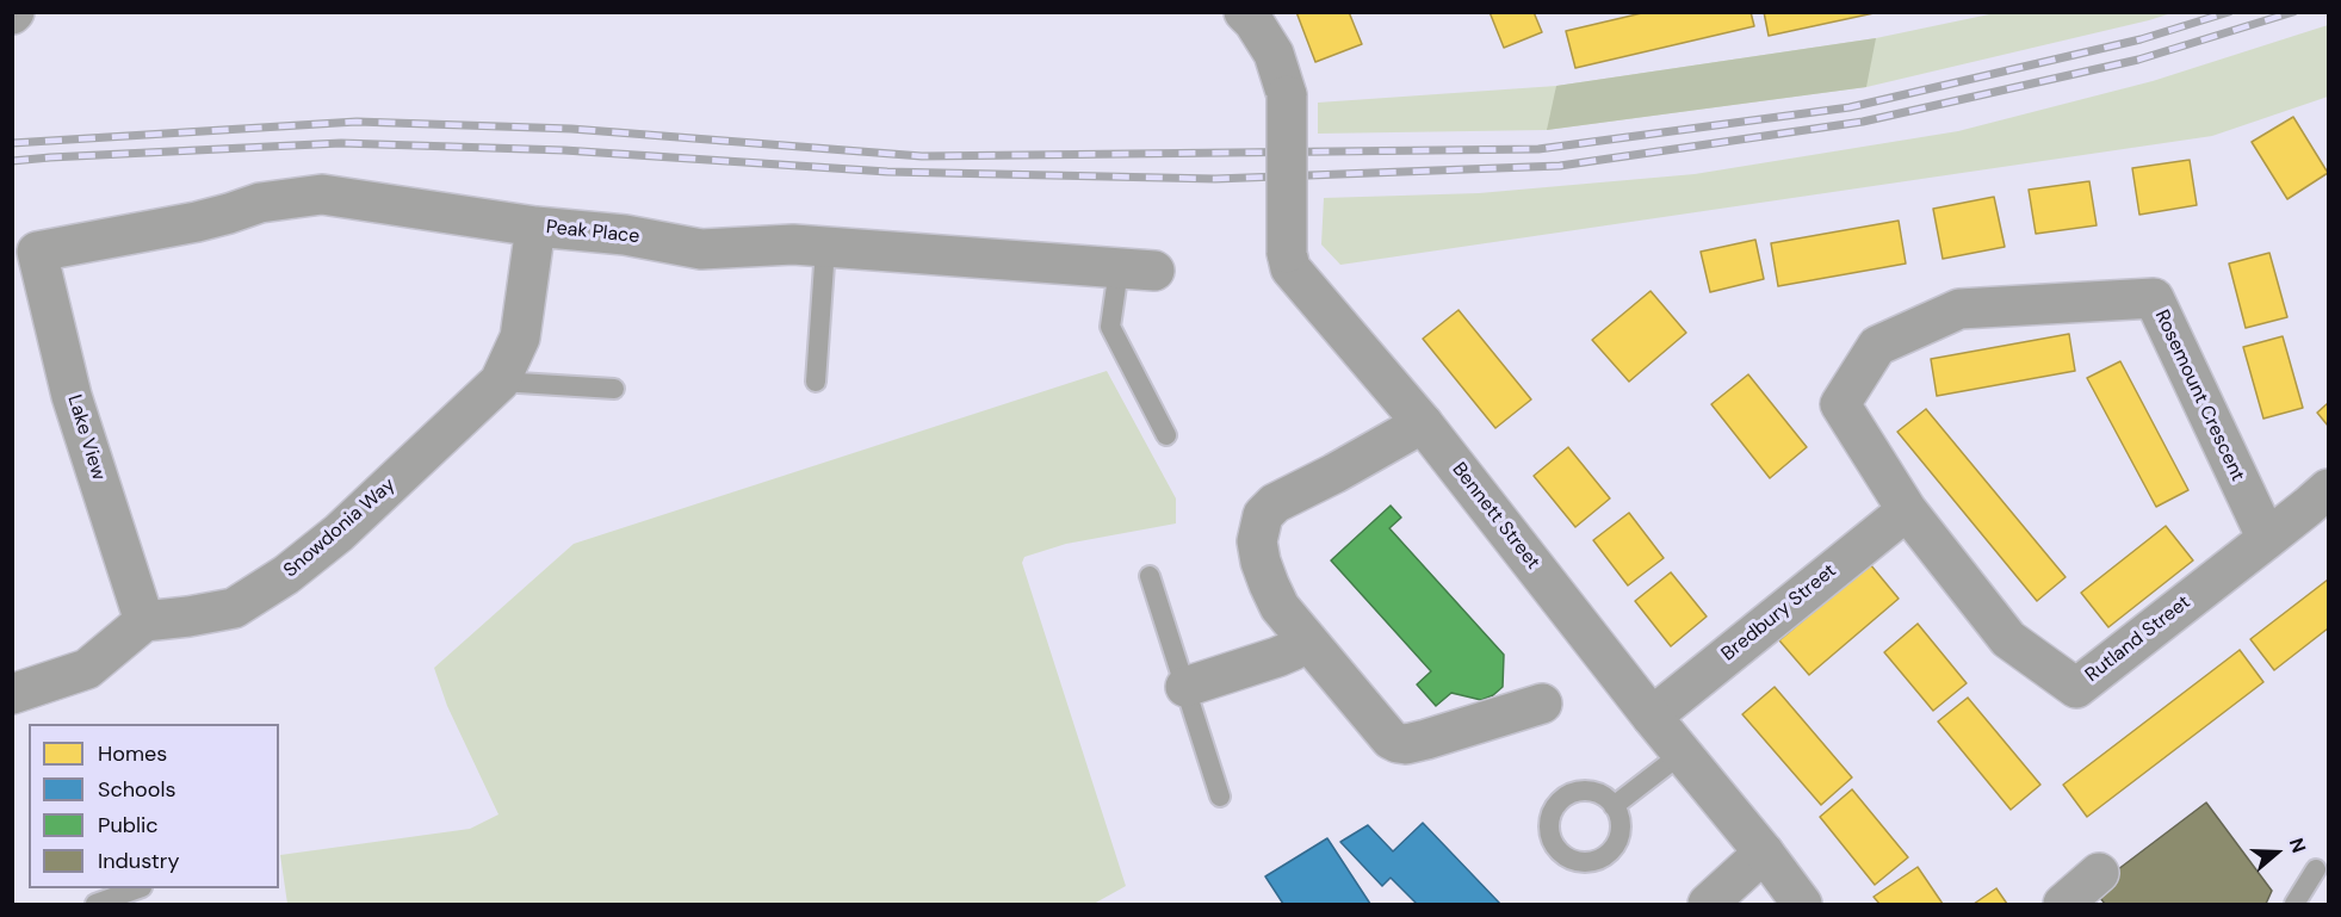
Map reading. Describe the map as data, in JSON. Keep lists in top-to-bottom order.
{
  "streets": {
    "street": [
      "Peak Place",
      "Rosemount Crescent",
      "Lake View",
      "Bennett Street",
      "Snowdonia Way",
      "Bredbury Street",
      "Rutland Street"
    ]
  },
  "crossings": [
    ["Peak Place", "Lake View"],
    ["Peak Place", "Snowdonia Way"],
    ["Rosemount Crescent", "Bredbury Street"],
    ["Rosemount Crescent", "Rutland Street"],
    ["Lake View", "Snowdonia Way"],
    ["Bennett Street", "Bredbury Street"],
    ["Bredbury Street", "Rutland Street"]
  ],
  "legend": [
    "Homes",
    "Schools",
    "Public",
    "Industry"
  ],
  "north": "right"
}
